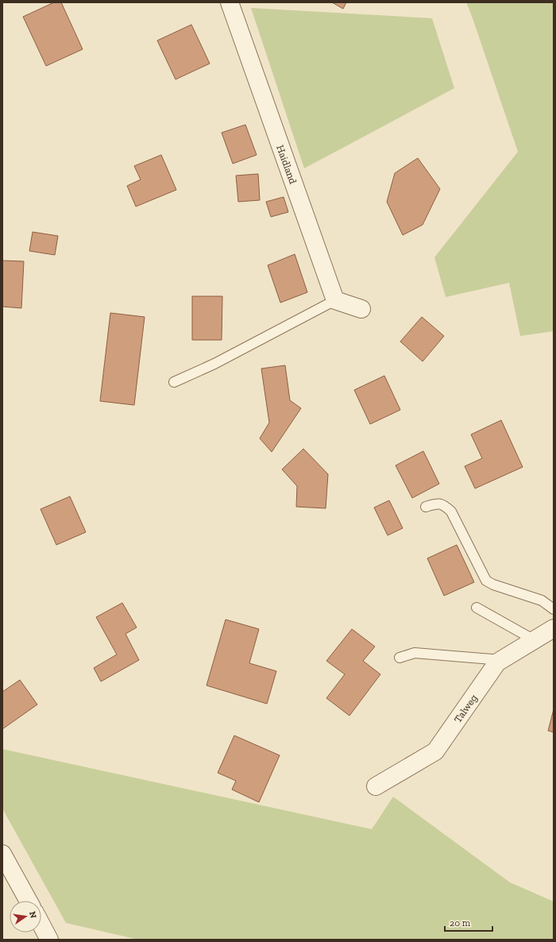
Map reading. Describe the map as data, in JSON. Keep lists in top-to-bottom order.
{
  "streets": {
    "street": ["Haidland", "Talweg"]
  },
  "scale_bar": "20 m",
  "north": "right"
}
